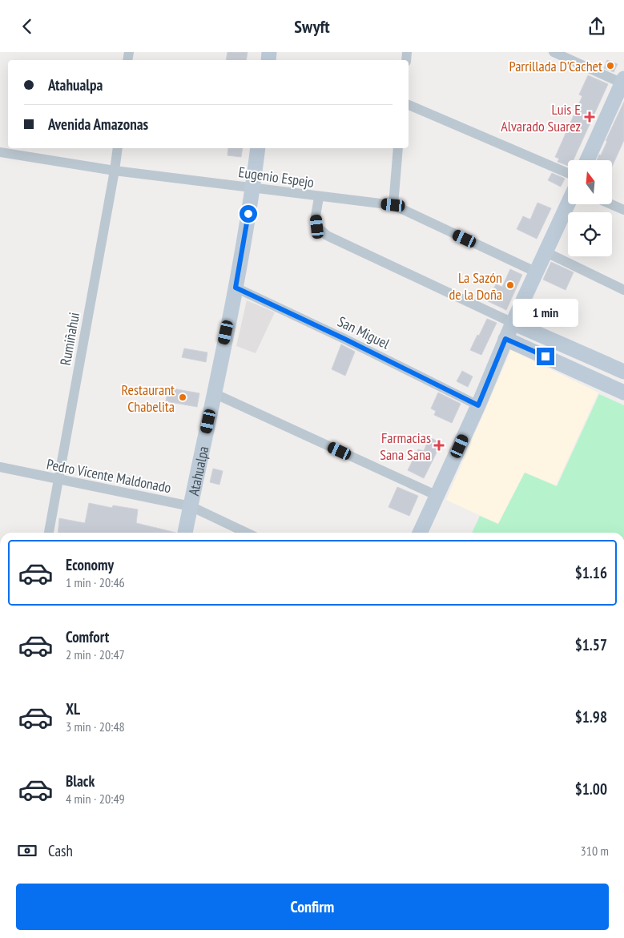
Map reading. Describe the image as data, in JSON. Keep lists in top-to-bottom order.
{
  "streets": {
    "street": [
      "Eugenio Espejo",
      "San Miguel",
      "Rumiñahui",
      "Atahualpa",
      "Pedro Vicente Maldonado"
    ]
  },
  "crossings": [
    ["Eugenio Espejo", "Rumiñahui"],
    ["Eugenio Espejo", "Atahualpa"],
    ["San Miguel", "Atahualpa"],
    ["Rumiñahui", "Pedro Vicente Maldonado"],
    ["Atahualpa", "Pedro Vicente Maldonado"]
  ],
  "places": {
    "other": ["Parrillada D'Cachet", "La Sazón de la Doña", "Restaurant Chabelita"],
    "health": ["Luis E Alvarado Suarez", "Farmacias Sana Sana"]
  },
  "north": "top",
  "page": {
    "header": "Swyft",
    "banner": ["Atahualpa", "Avenida Amazonas"],
    "bubble": "1 min",
    "list": [
      {
        "name": "Economy",
        "note": "1 min · 20:46",
        "value": "$1.16"
      },
      {
        "name": "Comfort",
        "note": "2 min · 20:47",
        "value": "$1.57"
      },
      {
        "name": "XL",
        "note": "3 min · 20:48",
        "value": "$1.98"
      },
      {
        "name": "Black",
        "note": "4 min · 20:49",
        "value": "$1.00"
      }
    ],
    "pay": ["Cash", "310 m"],
    "buttons": "Confirm"
  }
}
